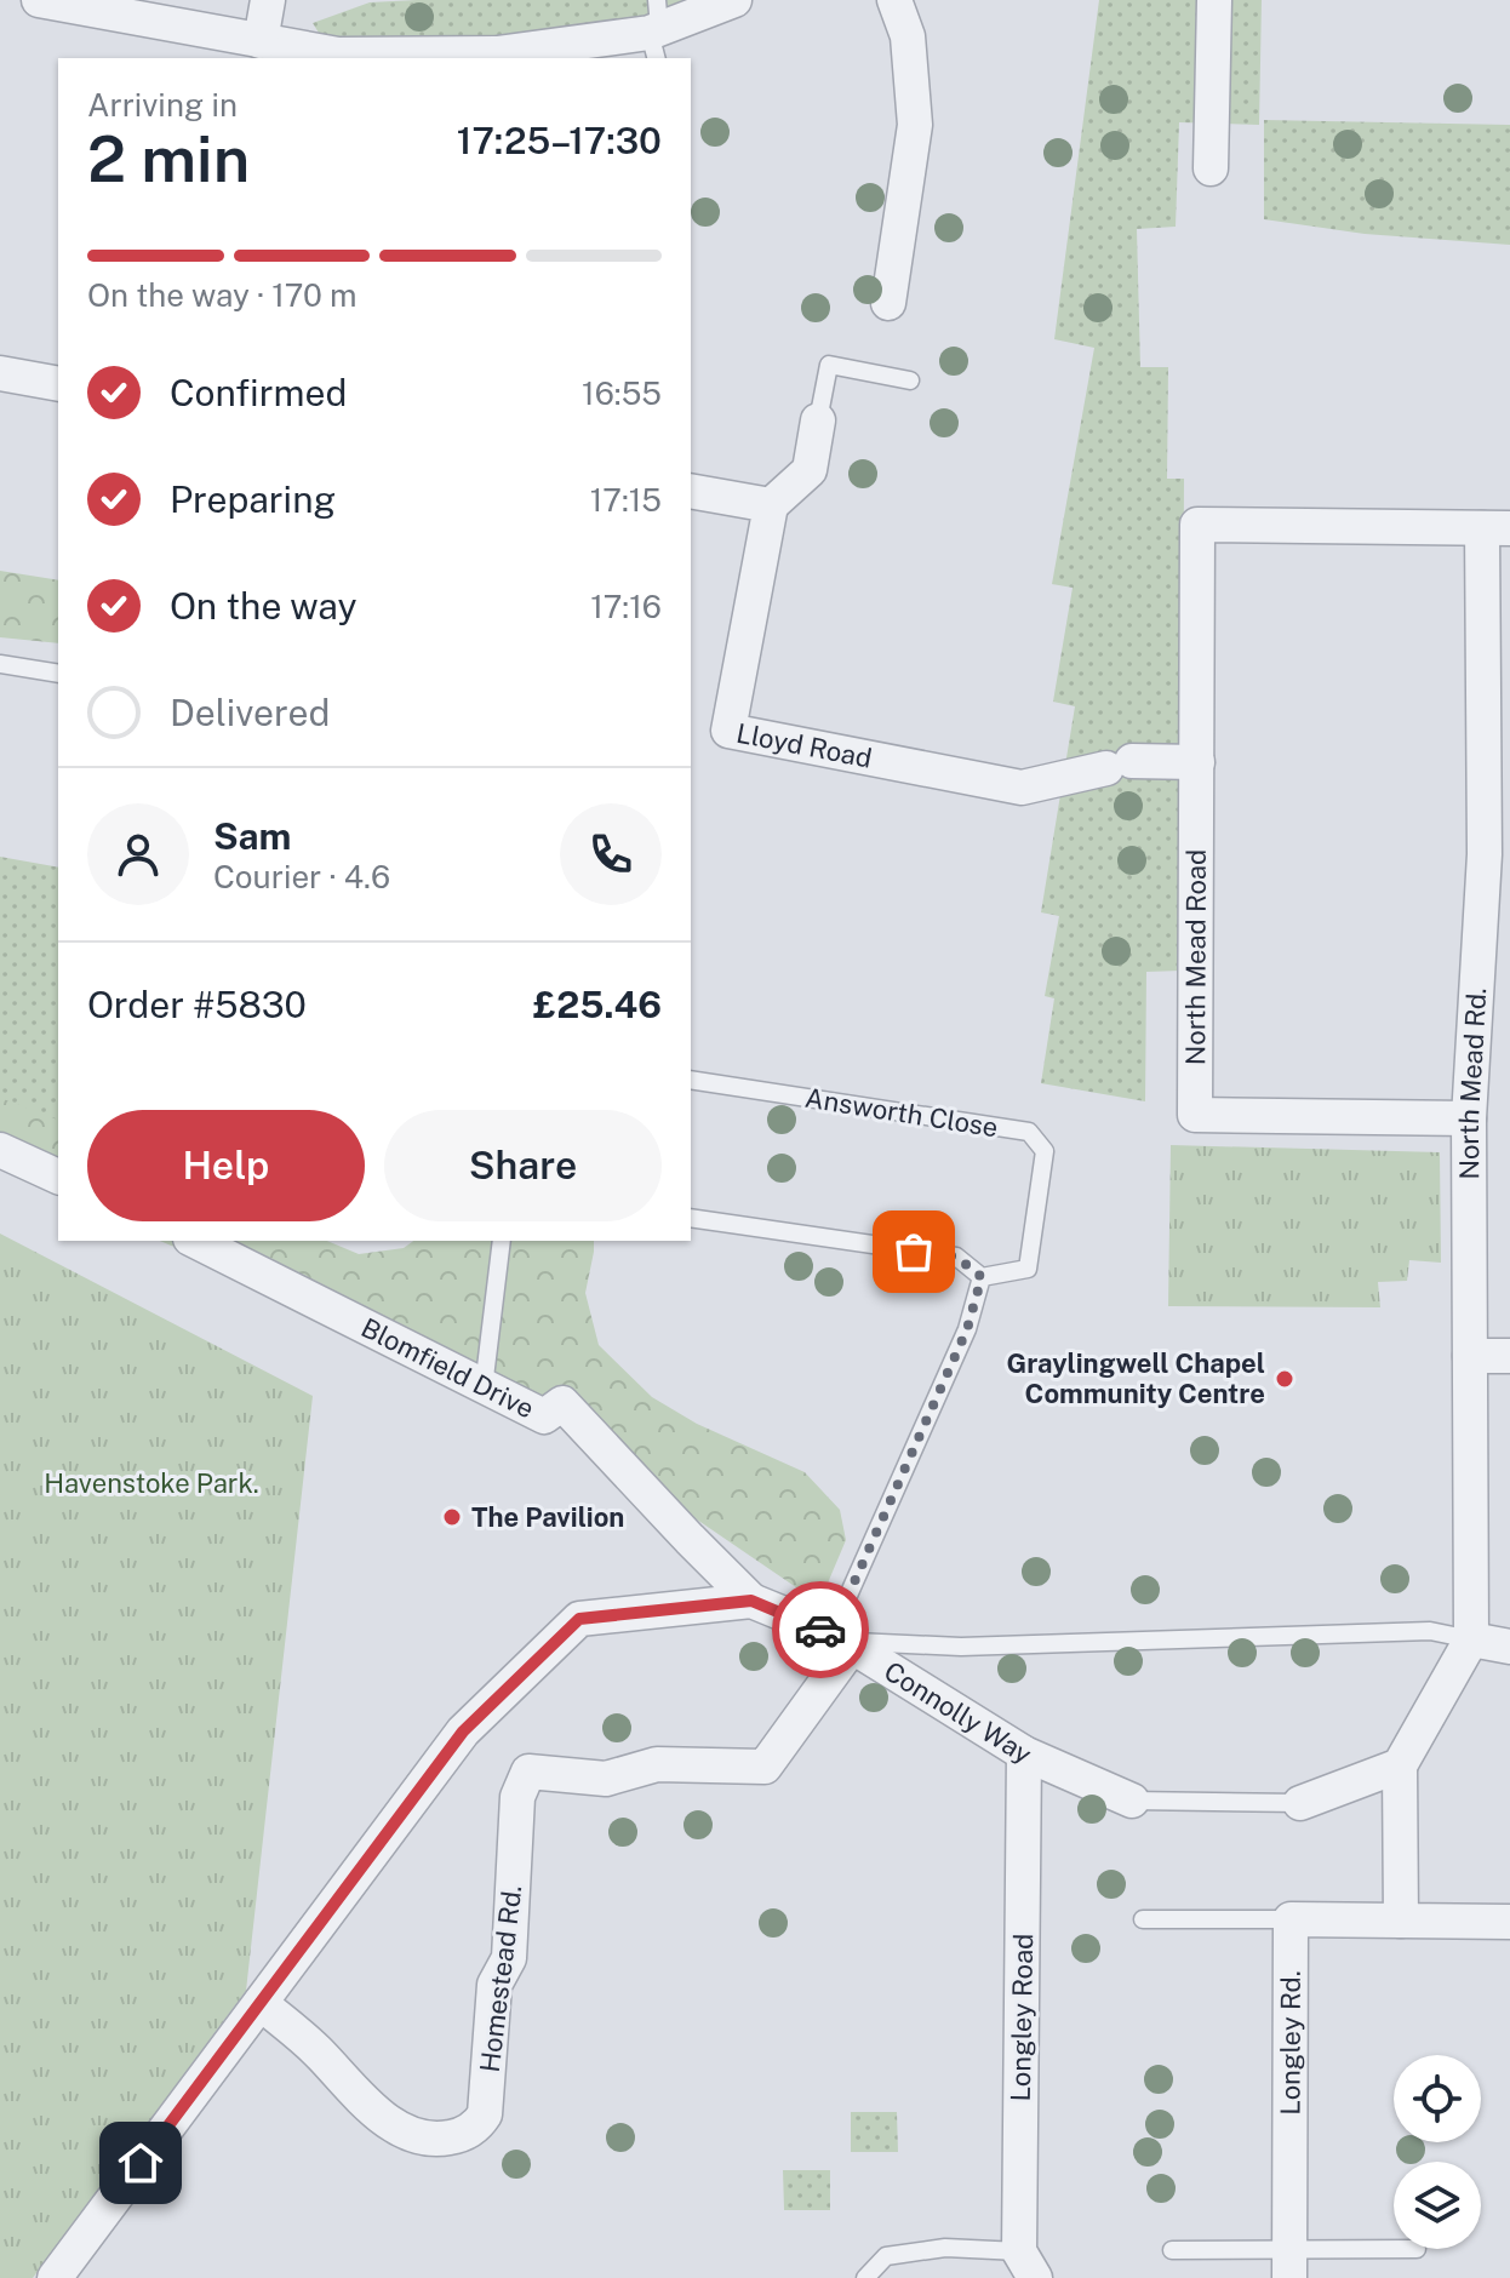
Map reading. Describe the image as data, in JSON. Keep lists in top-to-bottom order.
{
  "streets": {
    "street": [
      "Lloyd Road",
      "North Mead Road",
      "North Mead Rd.",
      "Blomfield Drive",
      "Connolly Way",
      "Homestead Rd.",
      "Longley Road",
      "Longley Rd."
    ],
    "lane": ["Answorth Close"]
  },
  "crossings": [
    ["Lloyd Road", "North Mead Road"],
    ["North Mead Road", "North Mead Rd."],
    ["Blomfield Drive", "Connolly Way"],
    ["Connolly Way", "Homestead Rd."],
    ["Connolly Way", "Longley Road"]
  ],
  "parks": ["Havenstoke Park."],
  "places": ["Graylingwell Chapel Community Centre", "The Pavilion"],
  "page": {
    "heading": ["2 min", "Arriving in", "17:25–17:30"],
    "panel": [
      "Sam",
      "Courier · 4.6",
      "Order #5830",
      "£25.46"
    ],
    "bar": "On the way · 170 m",
    "list": [
      ["Confirmed", "16:55"],
      ["Preparing", "17:15"],
      ["On the way", "17:16"],
      "Delivered"
    ],
    "buttons": ["Help", "Share"]
  }
}
